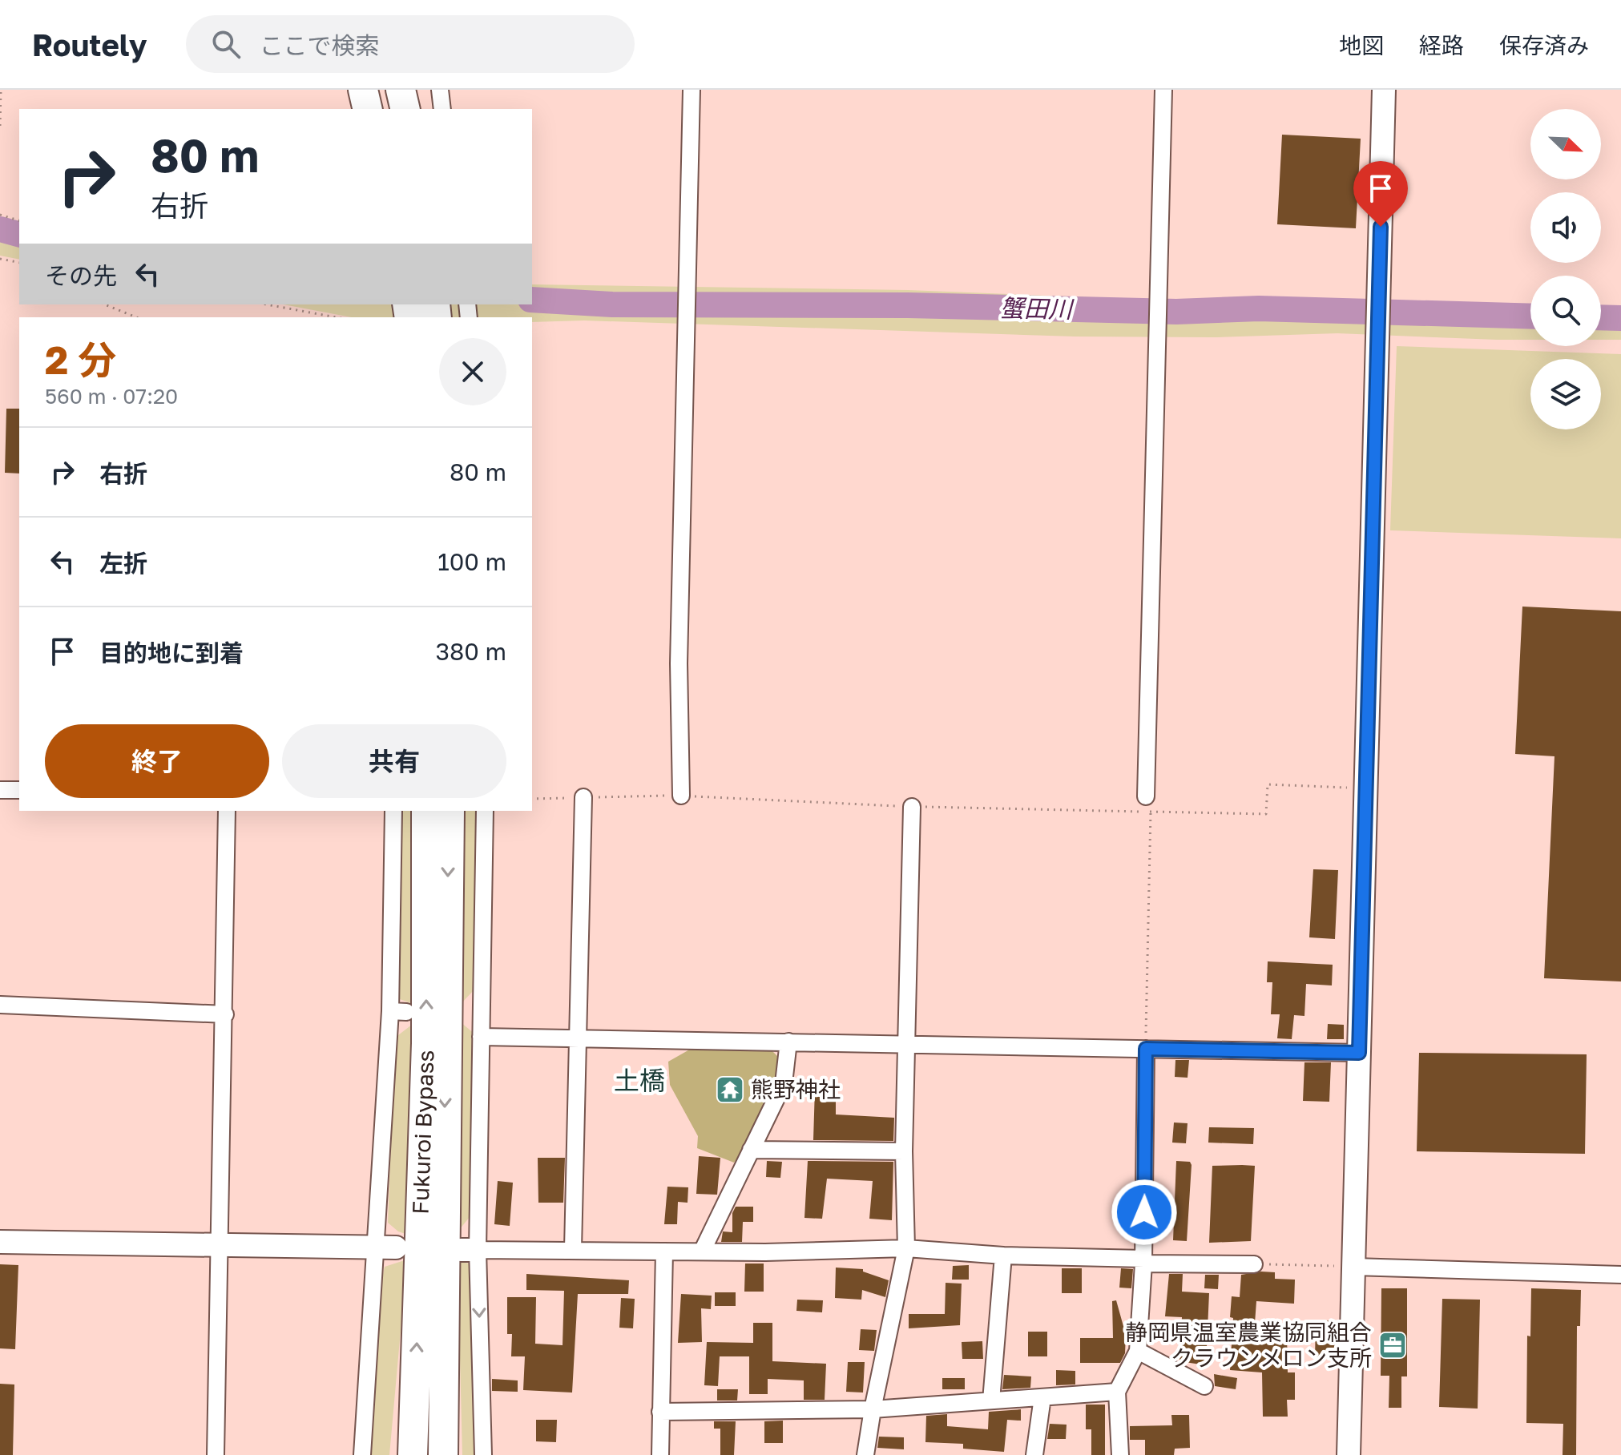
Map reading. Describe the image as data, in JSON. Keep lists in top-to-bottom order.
{
  "streets": {
    "highway": ["Fukuroi Bypass"]
  },
  "districts": ["土橋"],
  "water": ["蟹田川"],
  "places": {
    "temple": ["熊野神社"],
    "office": ["静岡県温室農業協同組合 クラウンメロン支所"]
  },
  "north": "bottom right",
  "page": {
    "header": "Routely",
    "search": "ここで検索",
    "nav": ["地図", "経路", "保存済み"],
    "turn": ["80 m", "右折"],
    "then": "その先",
    "heading": ["2 分", "560 m · 07:20"],
    "list": [
      {
        "name": "右折",
        "value": "80 m"
      },
      {
        "name": "左折",
        "value": "100 m"
      },
      {
        "name": "目的地に到着",
        "value": "380 m"
      }
    ],
    "buttons": ["終了", "共有"]
  }
}
